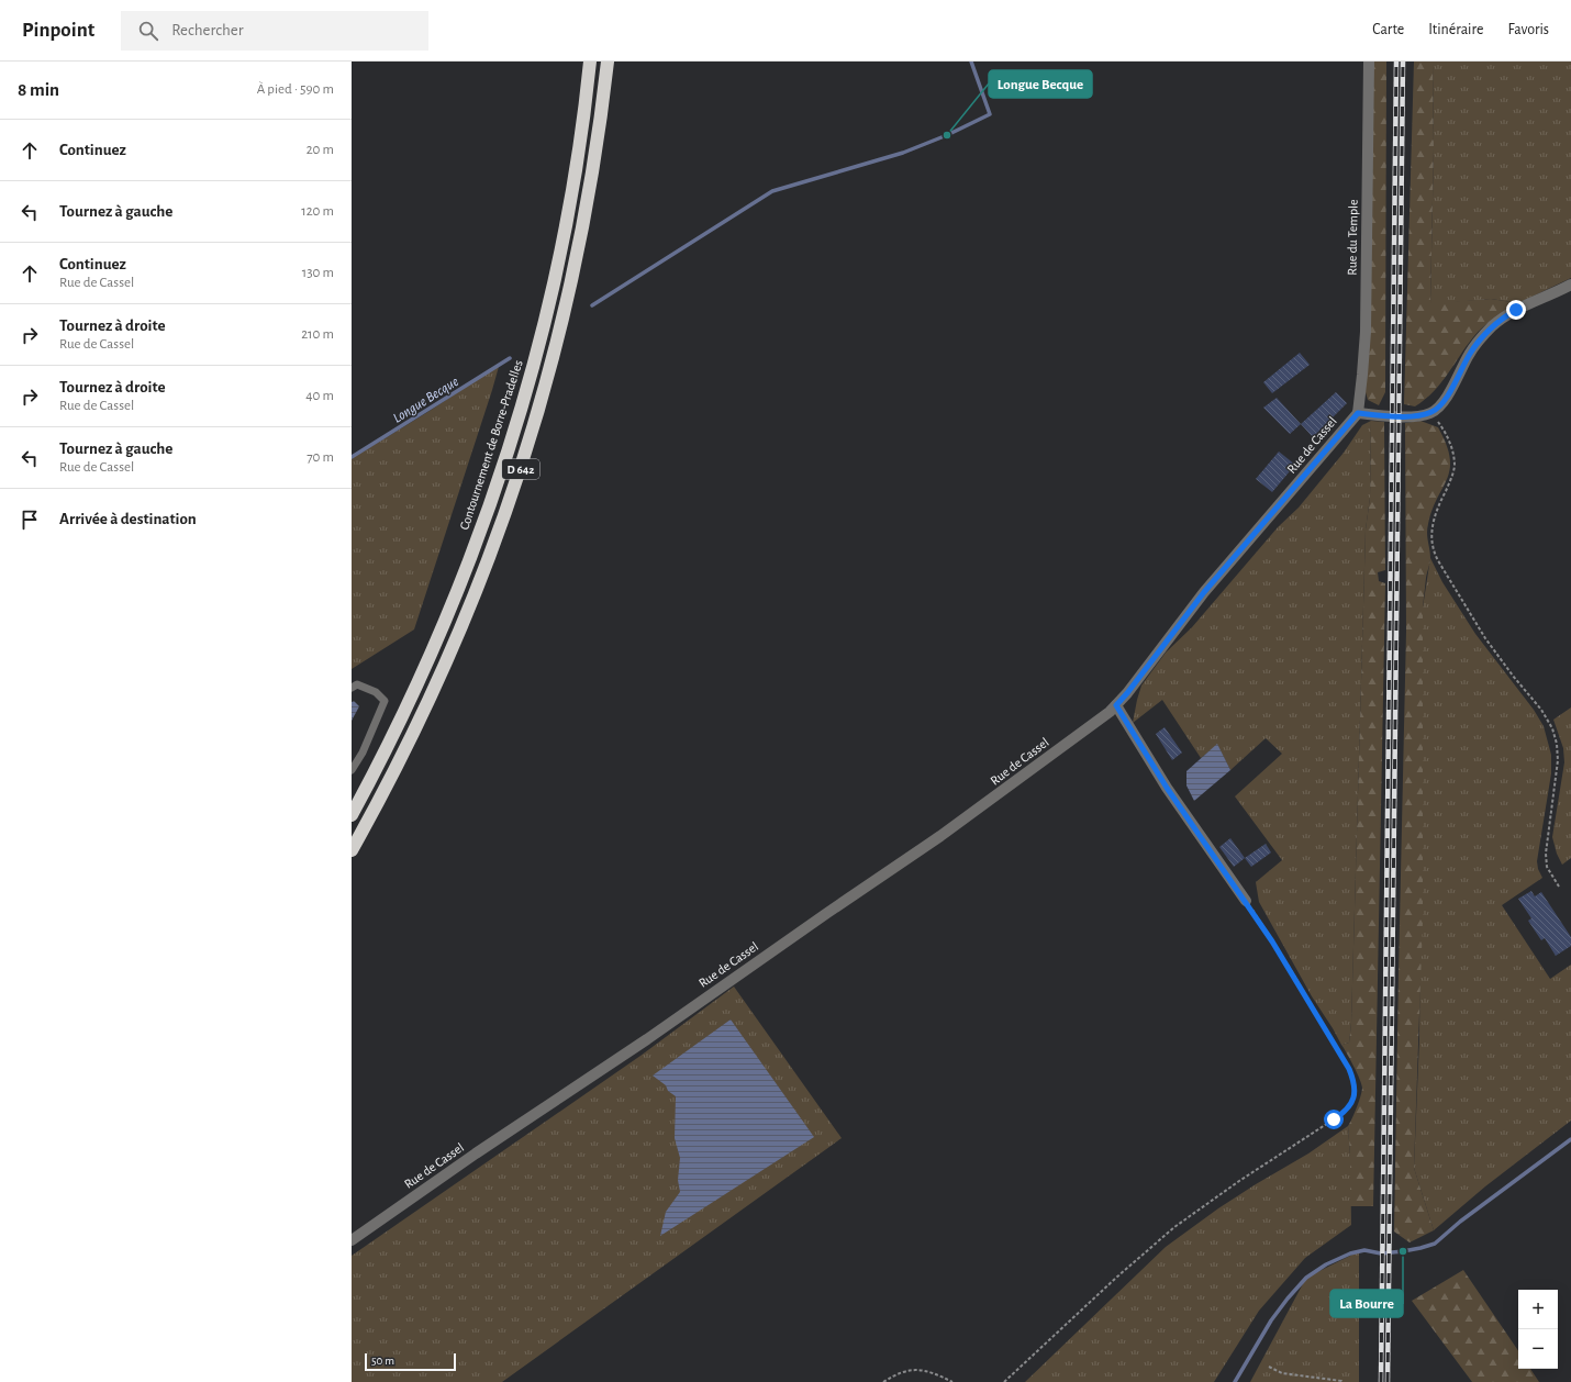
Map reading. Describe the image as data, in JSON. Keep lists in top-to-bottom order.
{
  "streets": {
    "highway": ["Contournement de Borre-Pradelles", "D 642"],
    "street": ["Rue du Temple", "Rue de Cassel"]
  },
  "crossings": [
    ["Rue du Temple", "Rue de Cassel"]
  ],
  "water": ["Longue Becque"],
  "places": ["Longue Becque", "La Bourre"],
  "scale_bar": "50 m",
  "page": {
    "header": "Pinpoint",
    "search": "Rechercher",
    "nav": ["Carte", "Itinéraire", "Favoris"],
    "heading": ["8 min", "À pied · 590 m"],
    "list": [
      ["Continuez", "20 m"],
      ["Tournez à gauche", "120 m"],
      ["Continuez", "Rue de Cassel", "130 m"],
      ["Tournez à droite", "Rue de Cassel", "210 m"],
      ["Tournez à droite", "Rue de Cassel", "40 m"],
      ["Tournez à gauche", "Rue de Cassel", "70 m"],
      "Arrivée à destination"
    ],
    "map_buttons": ["+", "−"],
    "scale": "50 m"
  }
}
